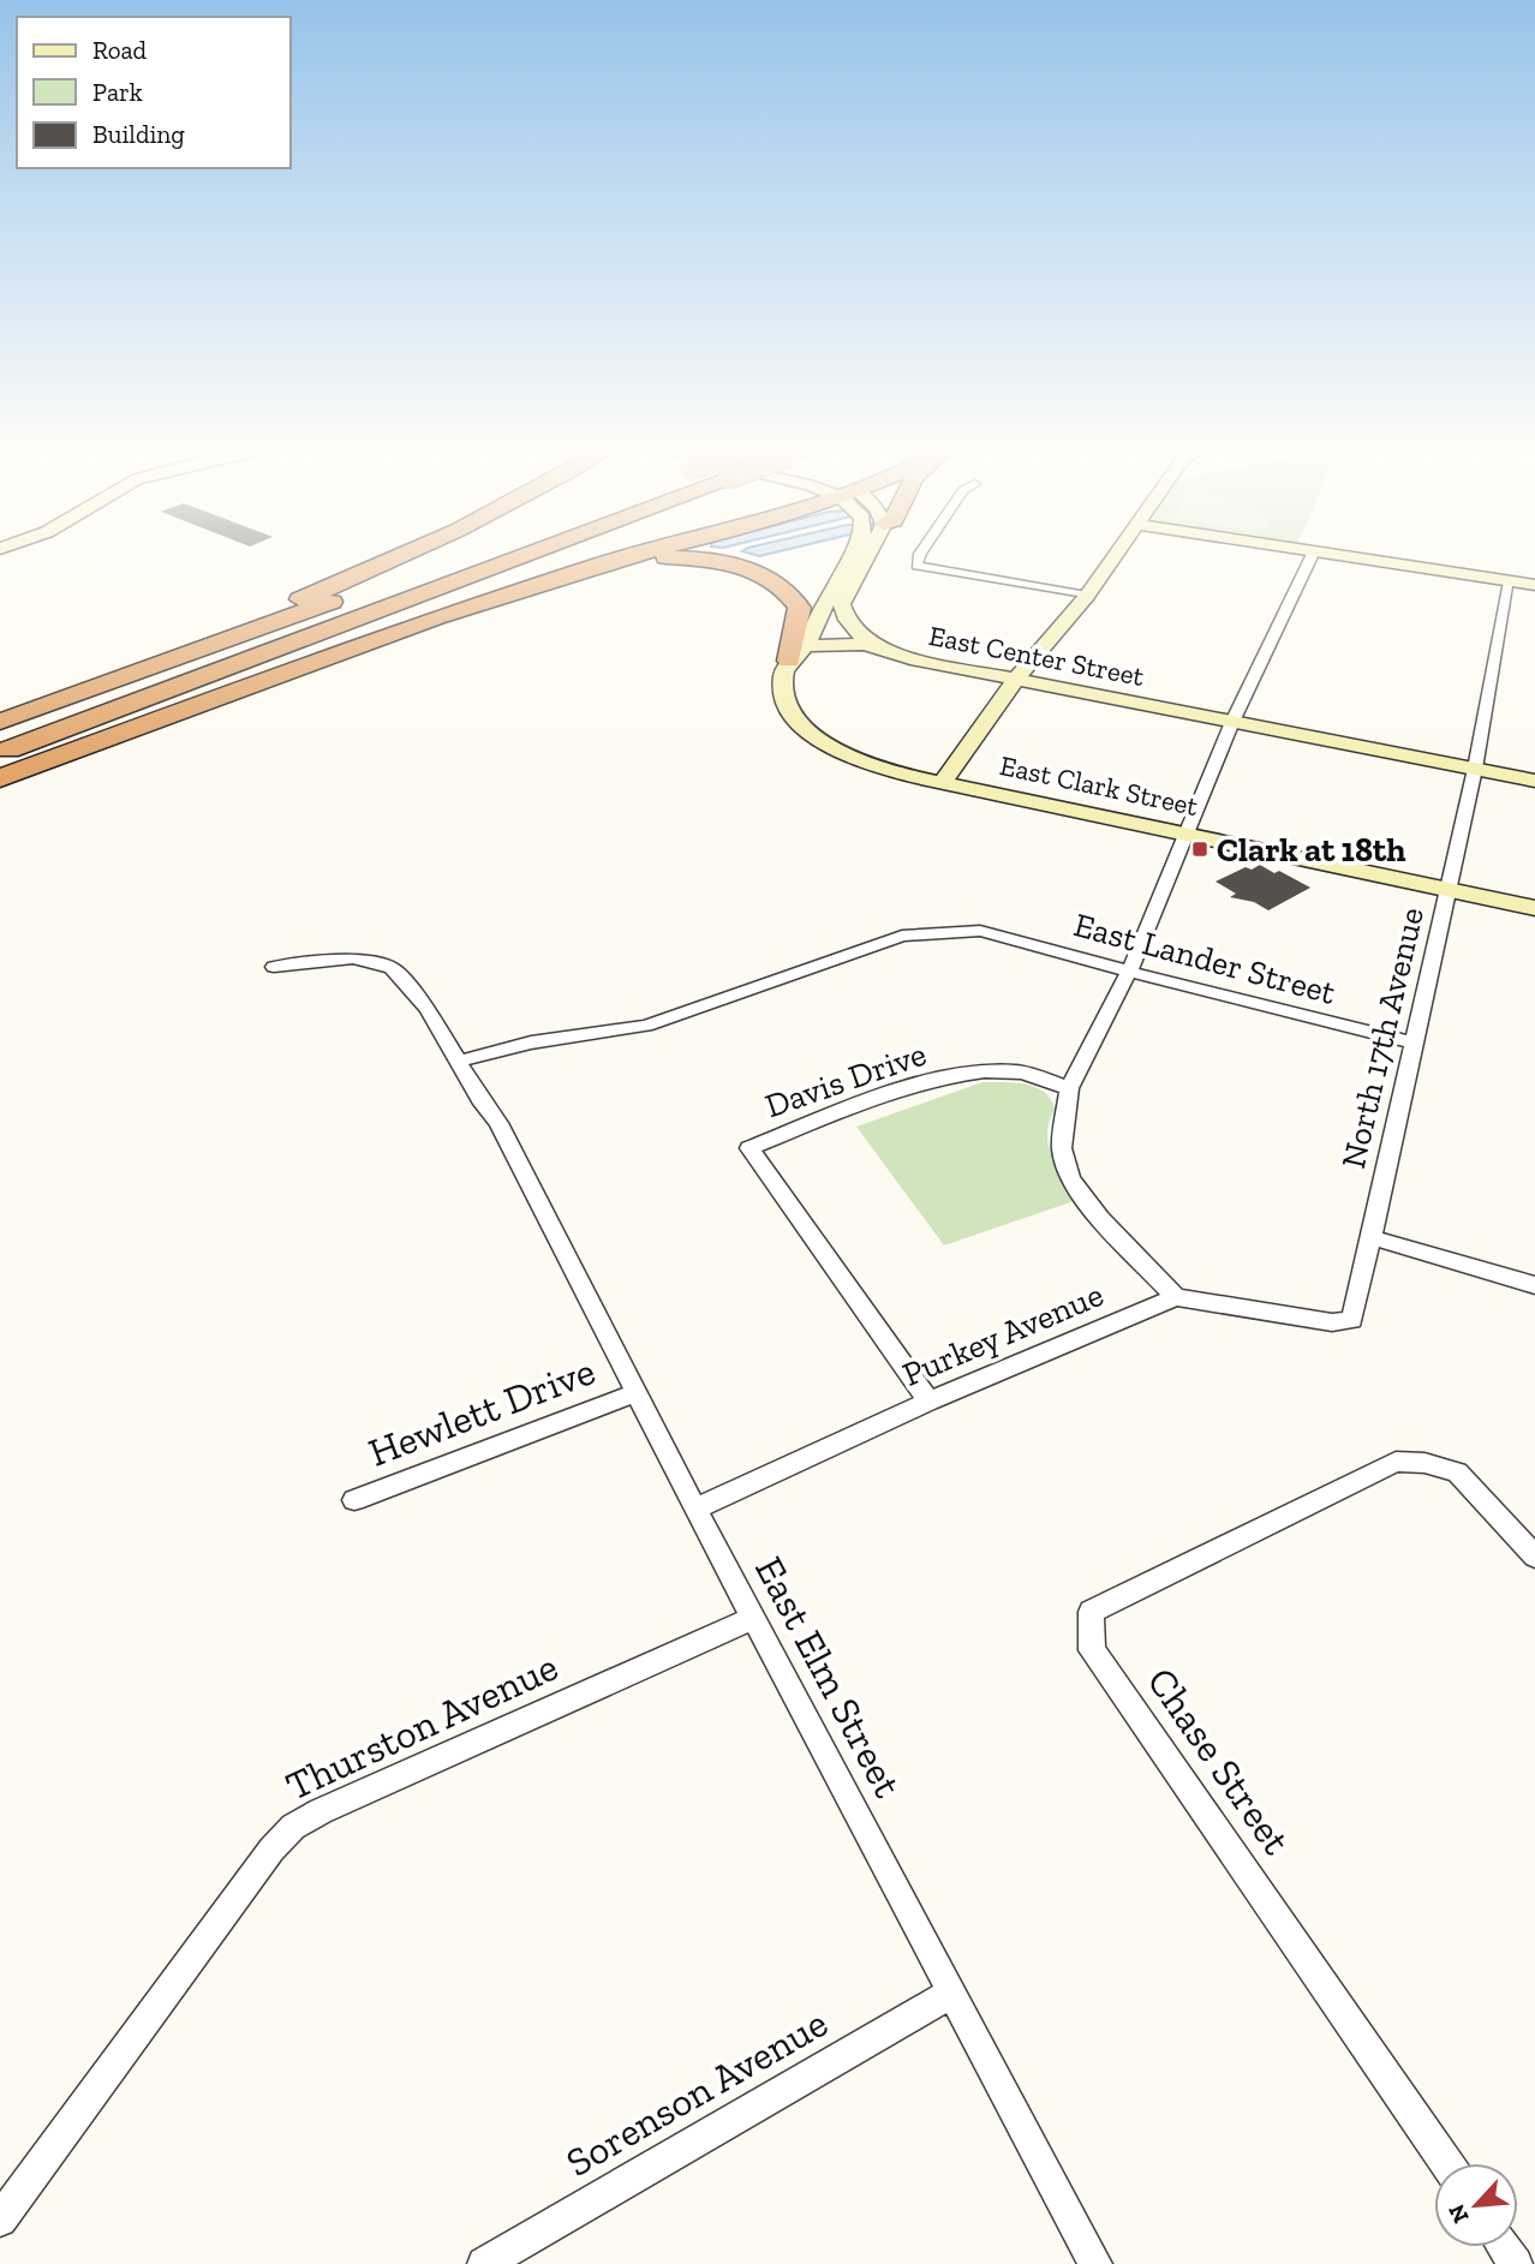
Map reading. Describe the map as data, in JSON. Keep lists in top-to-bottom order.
{
  "streets": {
    "main road": ["East Center Street", "East Clark Street"],
    "street": [
      "East Lander Street",
      "North 17th Avenue",
      "Davis Drive",
      "Purkey Avenue",
      "Hewlett Drive",
      "East Elm Street",
      "Thurston Avenue",
      "Chase Street",
      "Sorenson Avenue"
    ]
  },
  "crossings": [
    ["East Center Street", "North 17th Avenue"],
    ["East Clark Street", "North 17th Avenue"],
    ["East Lander Street", "North 17th Avenue"],
    ["East Lander Street", "East Elm Street"],
    ["North 17th Avenue", "Purkey Avenue"],
    ["Davis Drive", "Purkey Avenue"],
    ["Purkey Avenue", "East Elm Street"],
    ["Hewlett Drive", "East Elm Street"],
    ["East Elm Street", "Thurston Avenue"],
    ["East Elm Street", "Sorenson Avenue"]
  ],
  "places": {
    "transit": ["Clark at 18th"]
  },
  "legend": ["Road", "Park", "Building"],
  "north": "bottom left"
}
